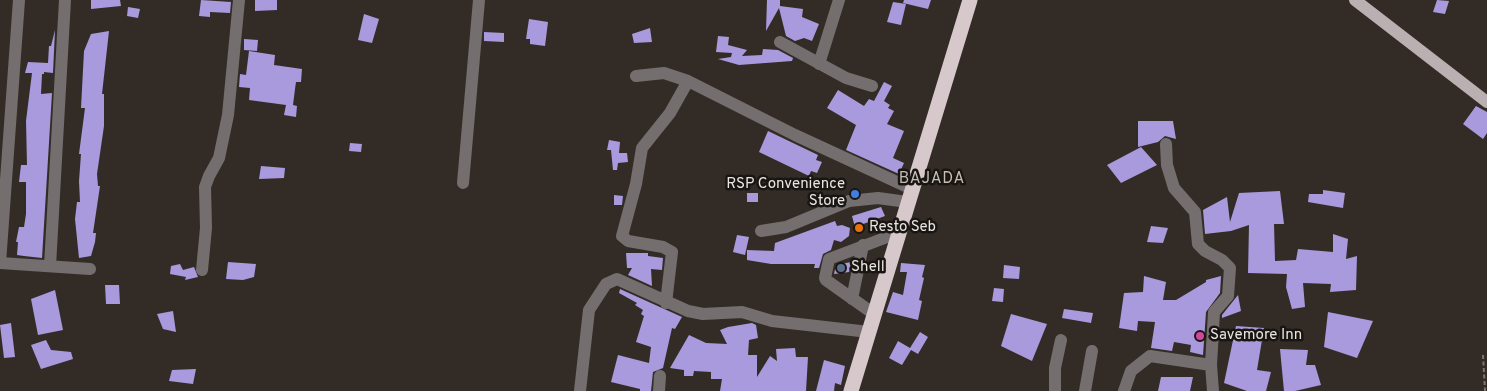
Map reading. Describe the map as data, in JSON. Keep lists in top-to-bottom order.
{
  "districts": ["BAJADA"],
  "places": [
    "RSP Convenience Store",
    "Resto Seb",
    "Shell",
    "Savemore Inn"
  ]
}
